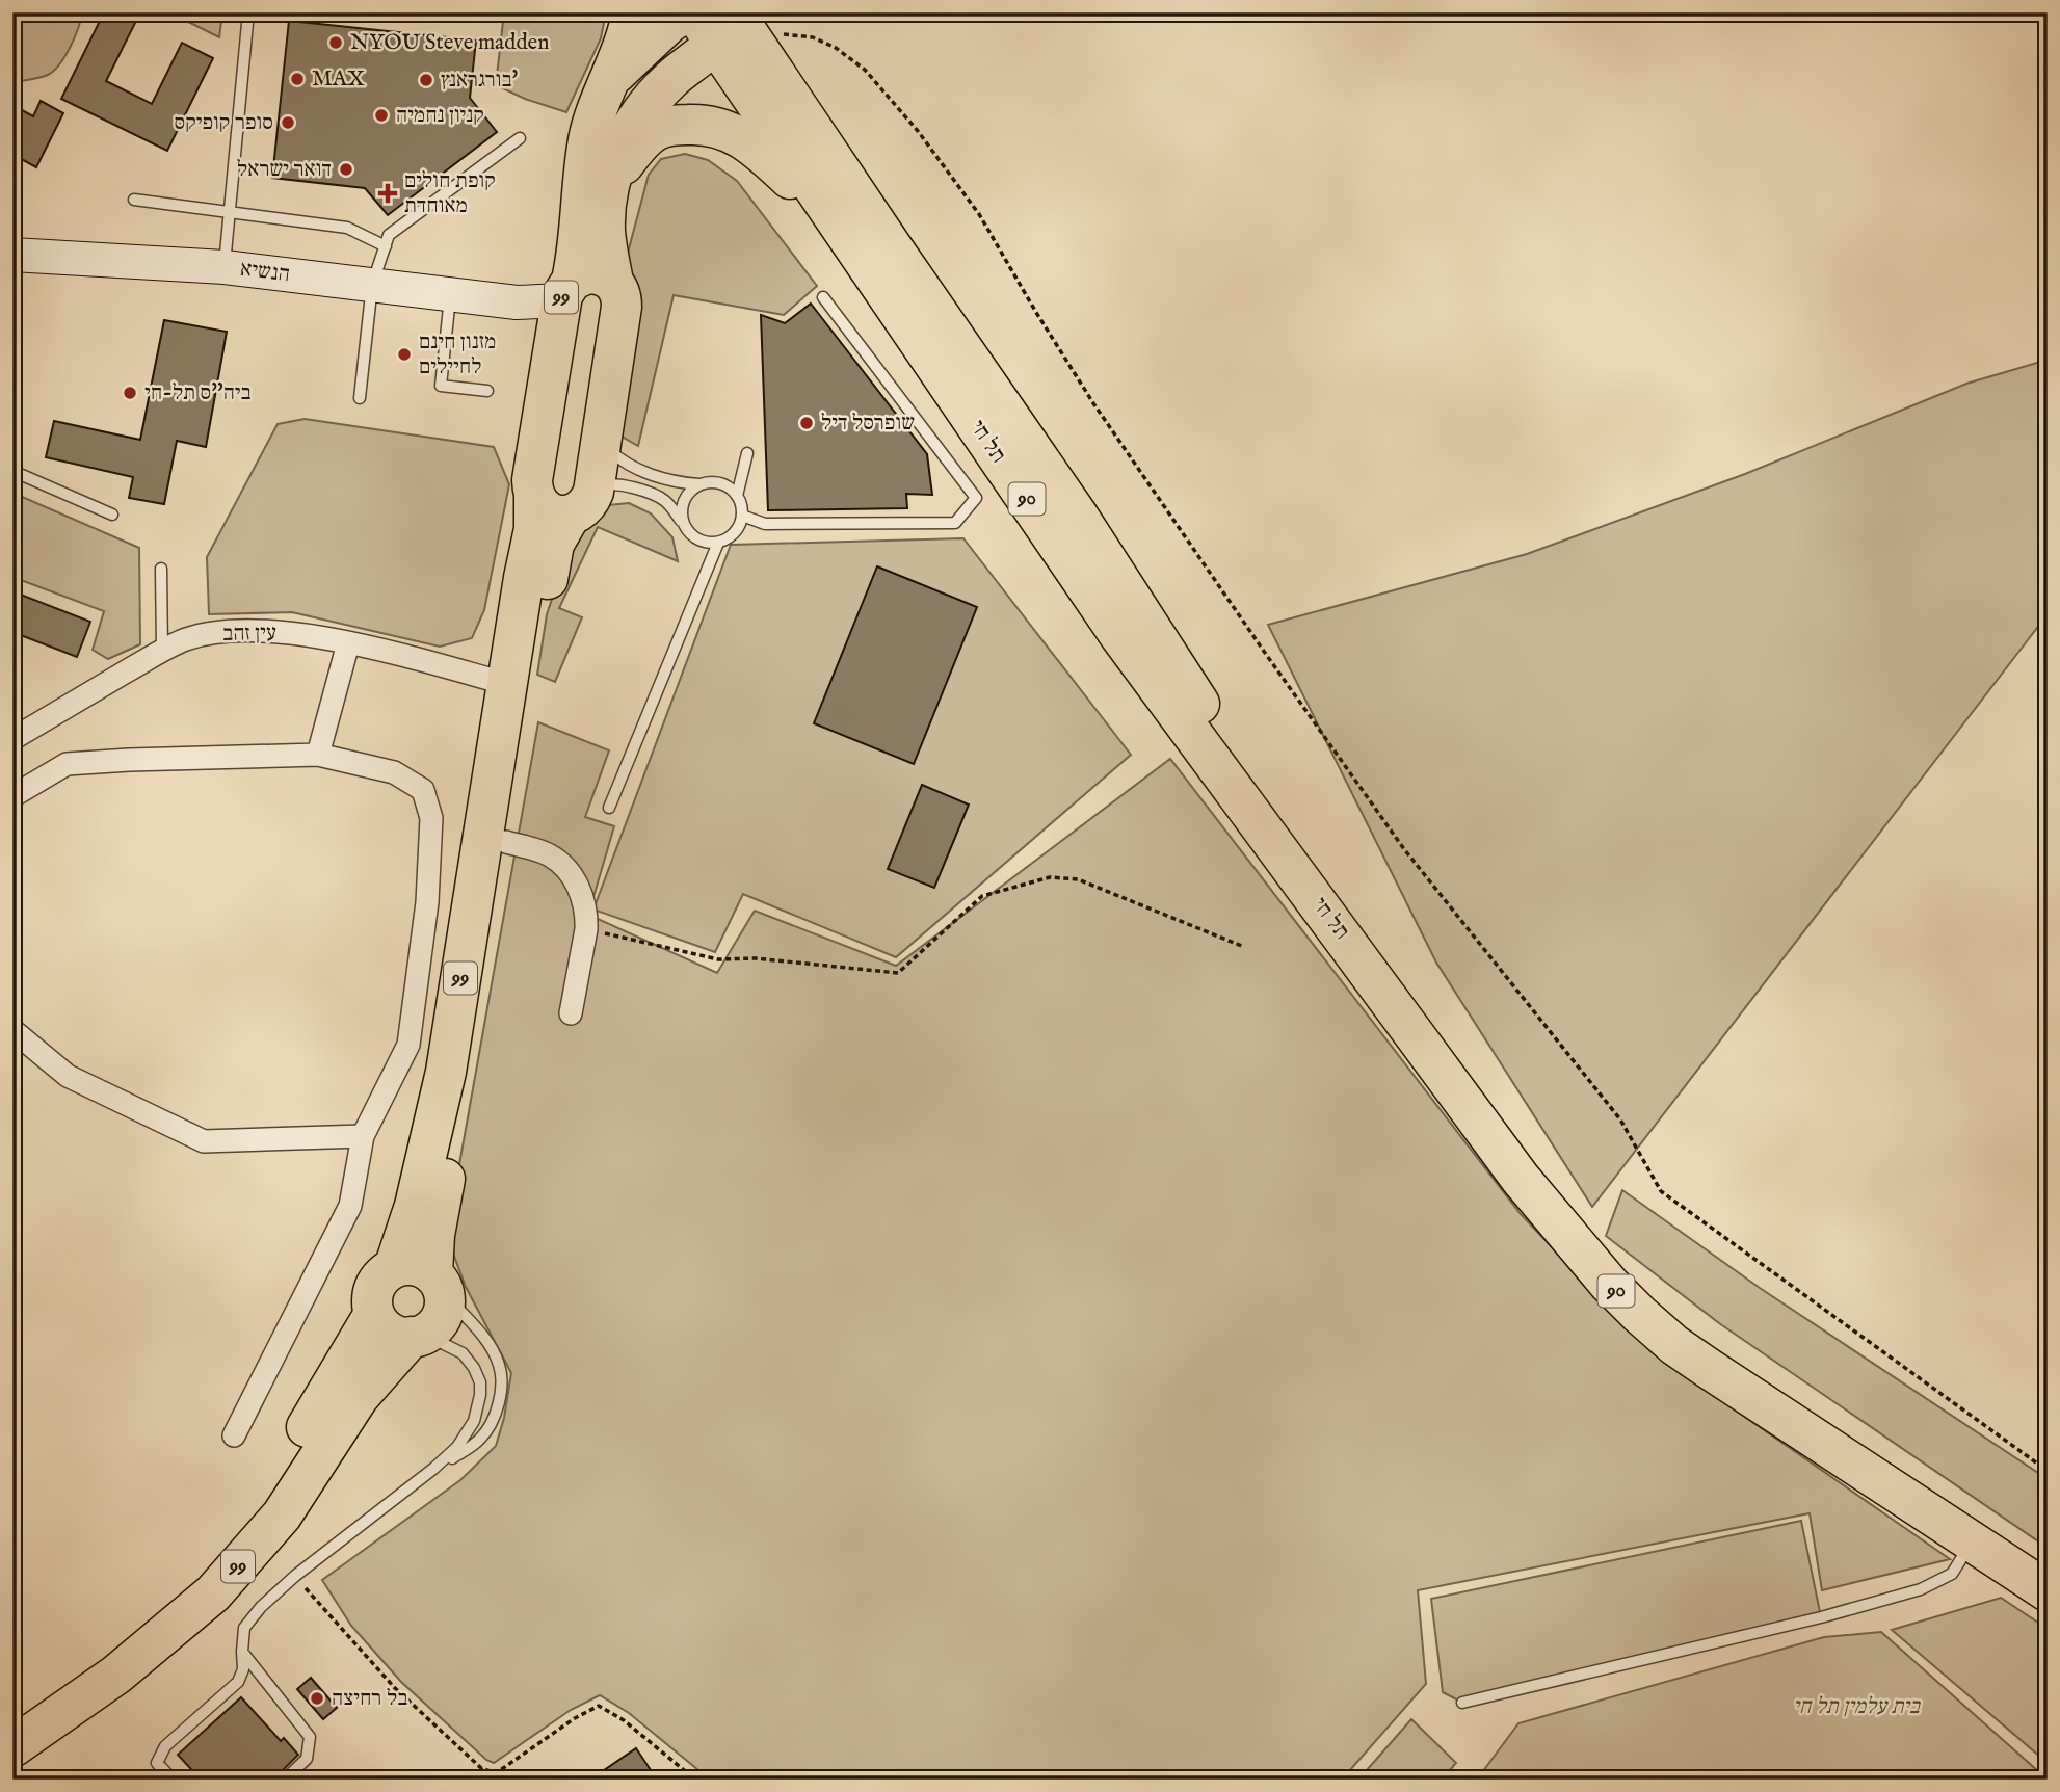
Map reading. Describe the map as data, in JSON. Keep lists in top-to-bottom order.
{
  "streets": {
    "highway": ["99", "תל חי", "90"],
    "street": ["הנשיא", "עין זהב"]
  },
  "crossings": [
    ["הנשיא", "99"],
    ["99", "תל חי"],
    ["99", "עין זהב"],
    ["תל חי", "90"]
  ],
  "parks": ["בית עלמין תל חי"],
  "places": {
    "other": [
      "NYOU Steve madden",
      "MAX",
      "בורגראנץ'",
      "קניון נחמיה",
      "סופר קופיקס",
      "דואר ישראל",
      "מזנון חינם לחיילים",
      "ביה''ס תל-חי",
      "שופרסל דיל",
      "בל רחיצה"
    ],
    "health": ["קופת חולים מאוחדת"]
  }
}
